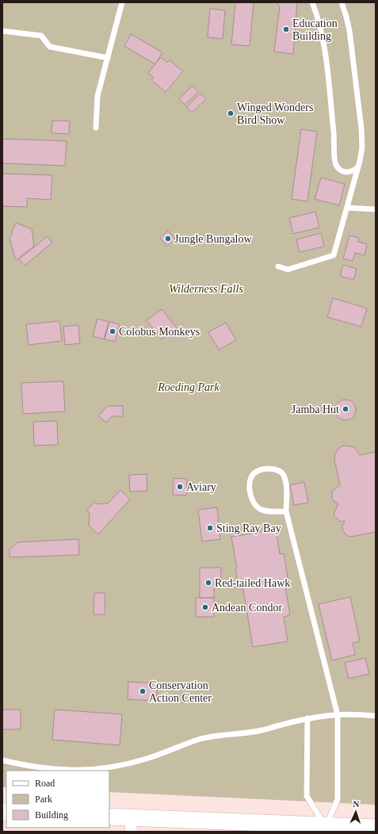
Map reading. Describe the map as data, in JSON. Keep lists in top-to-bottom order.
{
  "parks": ["Wilderness Falls", "Roeding Park"],
  "places": [
    "Education Building",
    "Winged Wonders Bird Show",
    "Jungle Bungalow",
    "Colobus Monkeys",
    "Jamba Hut",
    "Aviary",
    "Sting Ray Bay",
    "Red-tailed Hawk",
    "Andean Condor",
    "Conservation Action Center"
  ],
  "legend": ["Road", "Park", "Building"],
  "north": "top"
}
